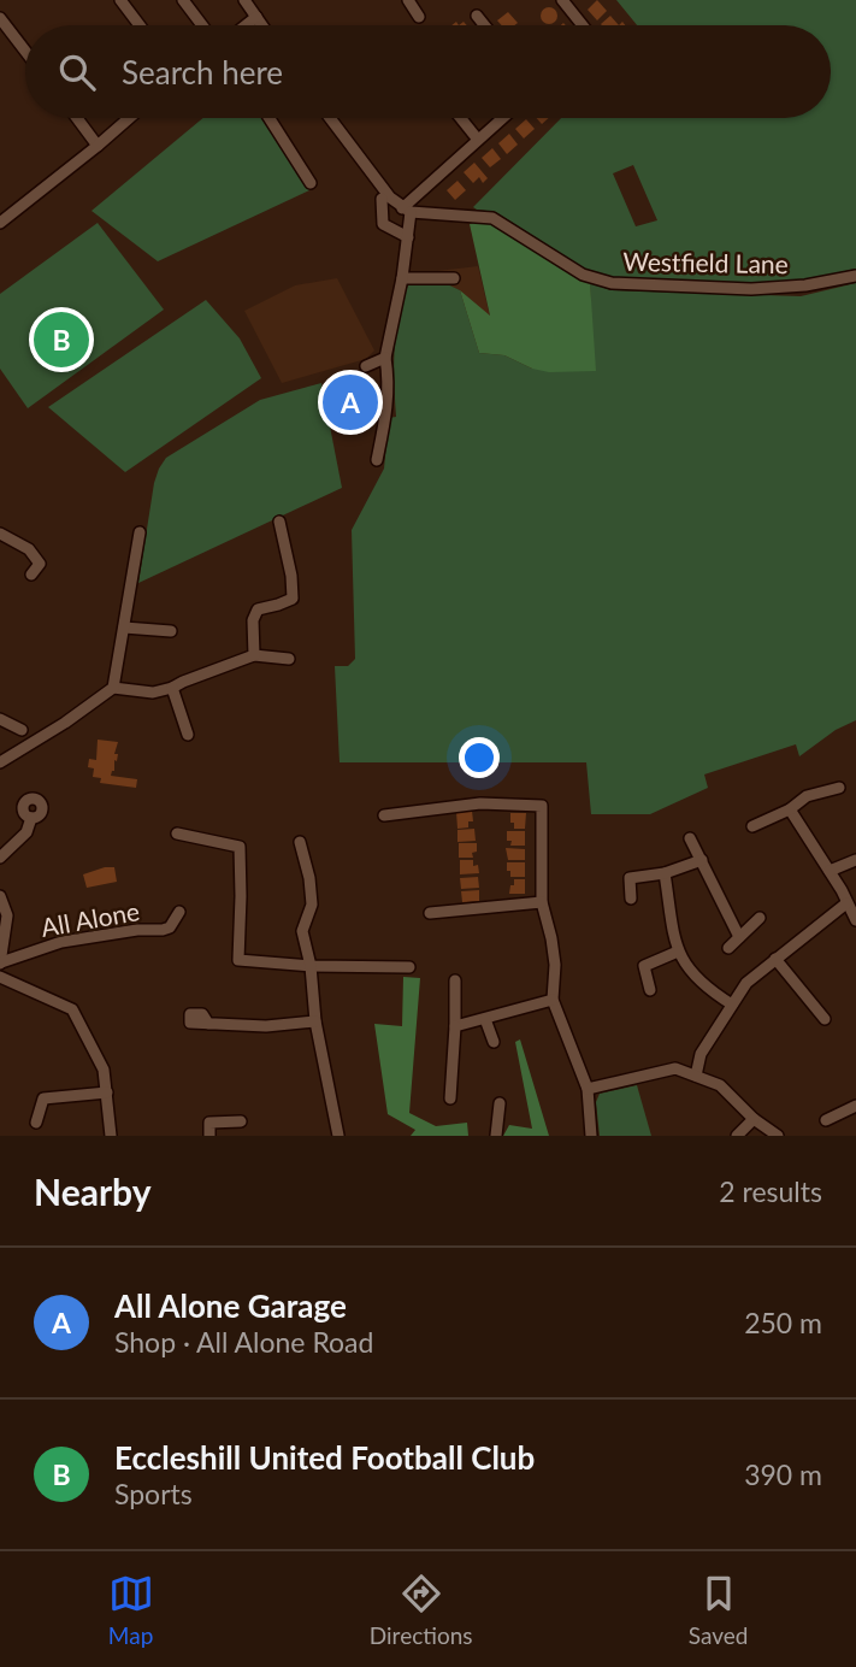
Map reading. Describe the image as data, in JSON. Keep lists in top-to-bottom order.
{
  "streets": {
    "street": ["Westfield Lane", "All Alone"]
  },
  "page": {
    "search": "Search here",
    "pins": ["B", "A"],
    "heading": ["Nearby", "2 results"],
    "list": [
      {
        "mark": "A",
        "name": "All Alone Garage",
        "note": "Shop · All Alone Road",
        "value": "250 m"
      },
      {
        "mark": "B",
        "name": "Eccleshill United Football Club",
        "note": "Sports",
        "value": "390 m"
      }
    ],
    "nav": ["Map", "Directions", "Saved"]
  }
}
